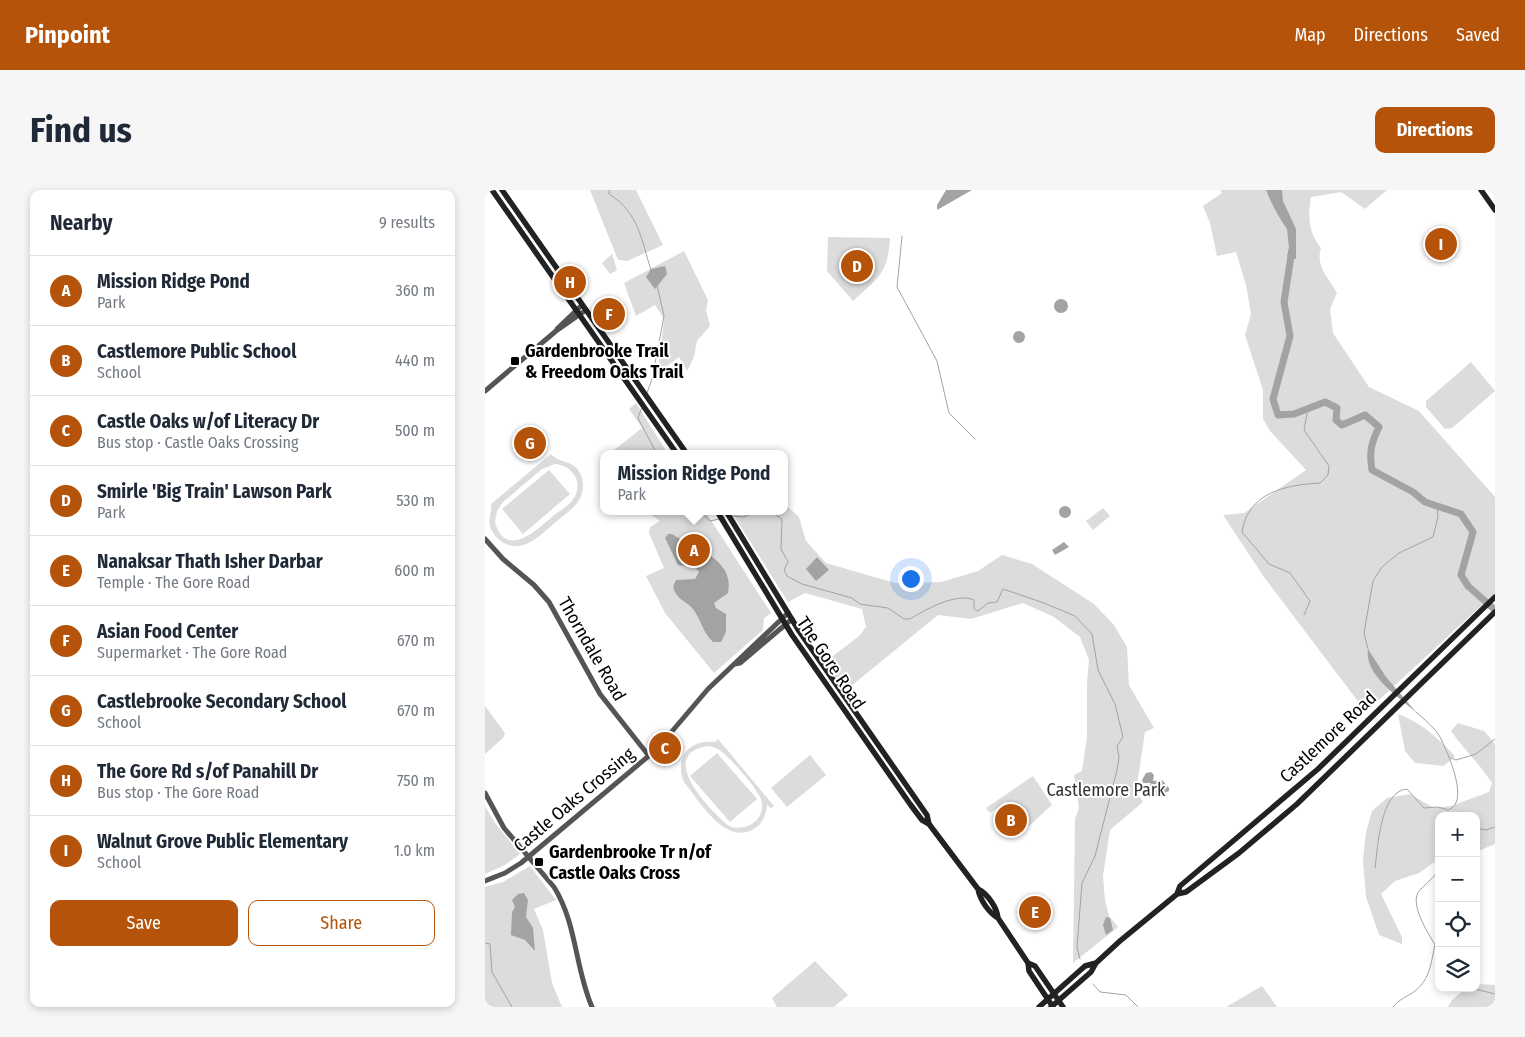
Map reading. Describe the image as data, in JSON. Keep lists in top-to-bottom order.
{
  "streets": {
    "main road": ["The Gore Road", "Castlemore Road"],
    "street": ["Thorndale Road", "Castle Oaks Crossing"]
  },
  "crossings": [
    ["Thorndale Road", "Castle Oaks Crossing"],
    ["The Gore Road", "Castlemore Road"],
    ["The Gore Road", "Castle Oaks Crossing"]
  ],
  "parks": ["Castlemore Park"],
  "places": {
    "transit": ["Gardenbrooke Trail & Freedom Oaks Trail", "Gardenbrooke Tr n/of Castle Oaks Cross"]
  },
  "page": {
    "header": "Pinpoint",
    "nav": ["Map", "Directions", "Saved"],
    "buttons": [
      "Directions",
      ["Save", "Share"]
    ],
    "title": "Find us",
    "heading": ["Nearby", "9 results"],
    "pins": [
      "I",
      "D",
      "H",
      "F",
      "G",
      "A",
      "C",
      "B",
      "E"
    ],
    "list": [
      {
        "mark": "A",
        "name": "Mission Ridge Pond",
        "note": "Park",
        "value": "360 m"
      },
      {
        "mark": "B",
        "name": "Castlemore Public School",
        "note": "School",
        "value": "440 m"
      },
      {
        "mark": "C",
        "name": "Castle Oaks w/of Literacy Dr",
        "note": "Bus stop · Castle Oaks Crossing",
        "value": "500 m"
      },
      {
        "mark": "D",
        "name": "Smirle 'Big Train' Lawson Park",
        "note": "Park",
        "value": "530 m"
      },
      {
        "mark": "E",
        "name": "Nanaksar Thath Isher Darbar",
        "note": "Temple · The Gore Road",
        "value": "600 m"
      },
      {
        "mark": "F",
        "name": "Asian Food Center",
        "note": "Supermarket · The Gore Road",
        "value": "670 m"
      },
      {
        "mark": "G",
        "name": "Castlebrooke Secondary School",
        "note": "School",
        "value": "670 m"
      },
      {
        "mark": "H",
        "name": "The Gore Rd s/of Panahill Dr",
        "note": "Bus stop · The Gore Road",
        "value": "750 m"
      },
      {
        "mark": "I",
        "name": "Walnut Grove Public Elementary",
        "note": "School",
        "value": "1.0 km"
      }
    ],
    "popup": ["Mission Ridge Pond", "Park"],
    "map_buttons": ["+", "−"]
  }
}
